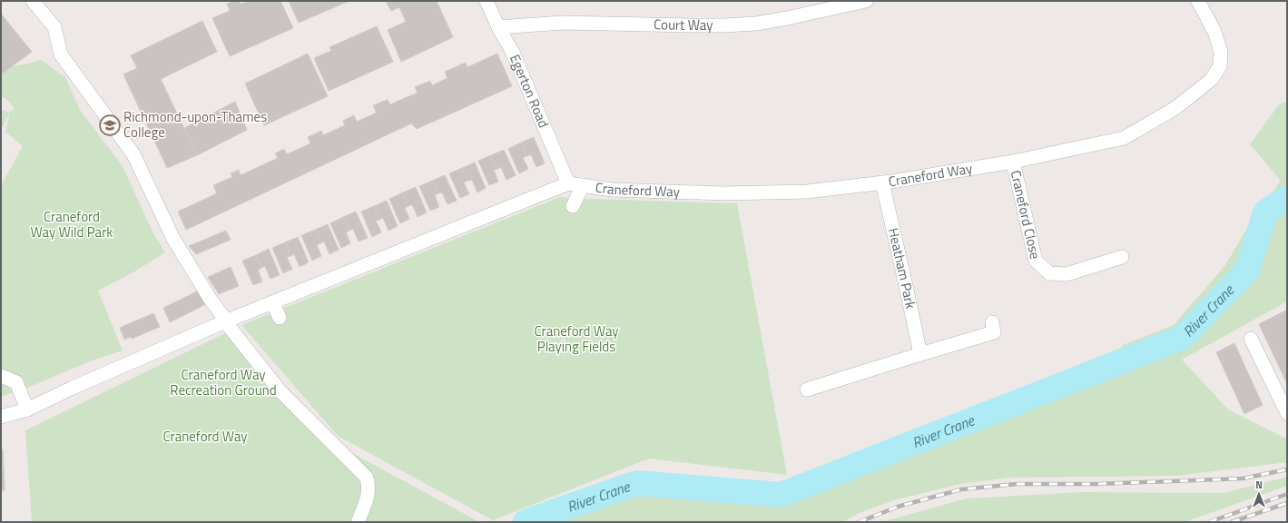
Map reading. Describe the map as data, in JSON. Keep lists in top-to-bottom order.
{
  "streets": {
    "street": [
      "Court Way",
      "Egerton Road",
      "Craneford Way",
      "Craneford Close",
      "Heatham Park"
    ]
  },
  "crossings": [
    ["Court Way", "Egerton Road"],
    ["Egerton Road", "Craneford Way"],
    ["Craneford Way", "Craneford Close"],
    ["Craneford Way", "Heatham Park"]
  ],
  "water": ["River Crane"],
  "parks": [
    "Craneford Way Wild Park",
    "Craneford Way Playing Fields",
    "Craneford Way Recreation Ground",
    "Craneford Way"
  ],
  "places": {
    "school or university": ["Richmond-upon-Thames College"]
  },
  "north": "top"
}
